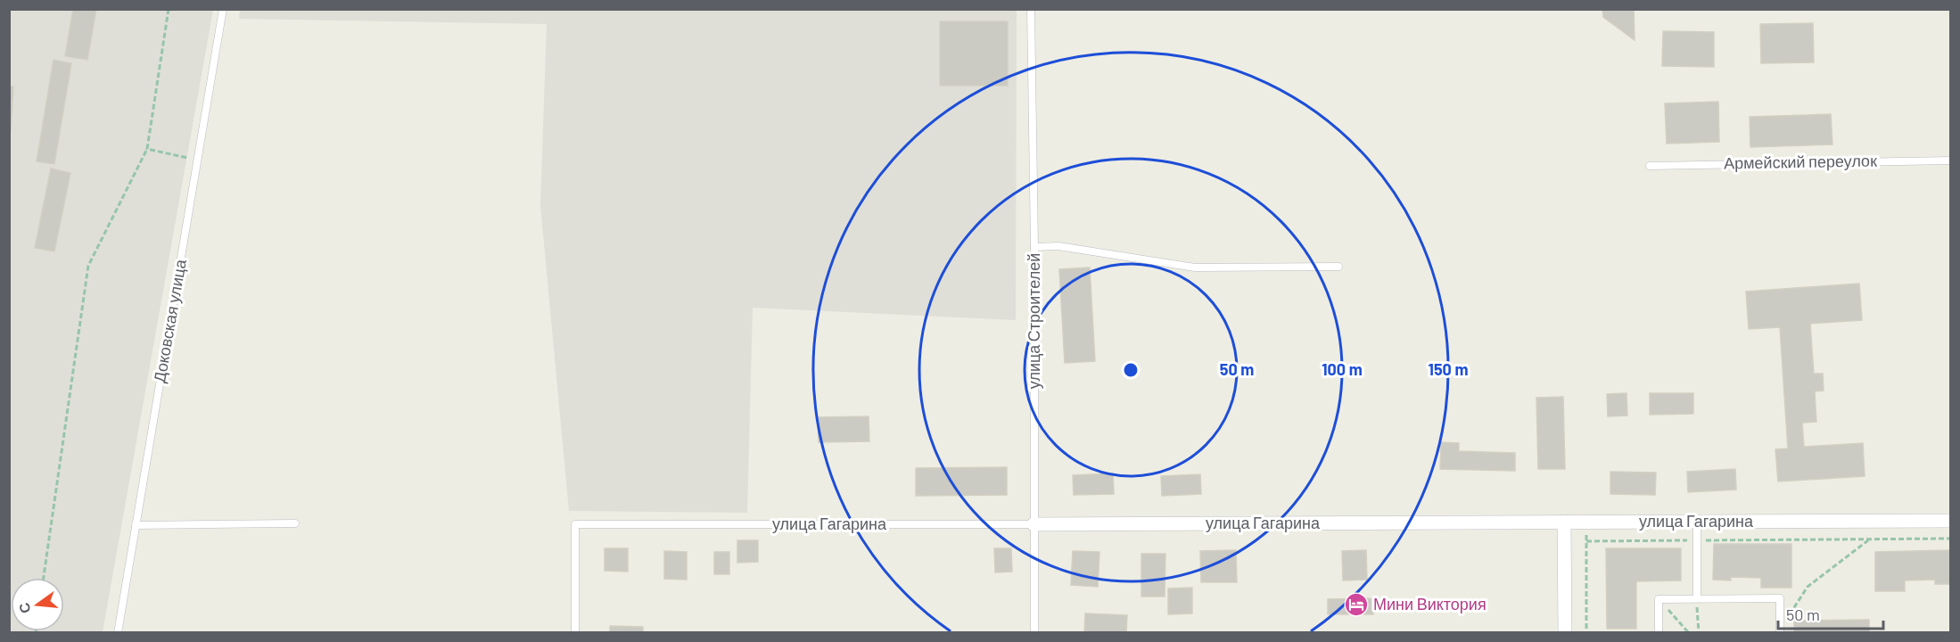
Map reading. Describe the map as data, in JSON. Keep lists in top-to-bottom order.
{
  "streets": {
    "street": ["улица Гагарина"],
    "lane": ["Армейский переулок", "Доковская улица", "улица Строителей"]
  },
  "crossings": [
    ["улица Строителей", "улица Гагарина"]
  ],
  "places": {
    "hotel": ["Мини Виктория"]
  },
  "scale_bar": "50 m",
  "north": "left",
  "rings": ["50 m", "100 m", "150 m"]
}
